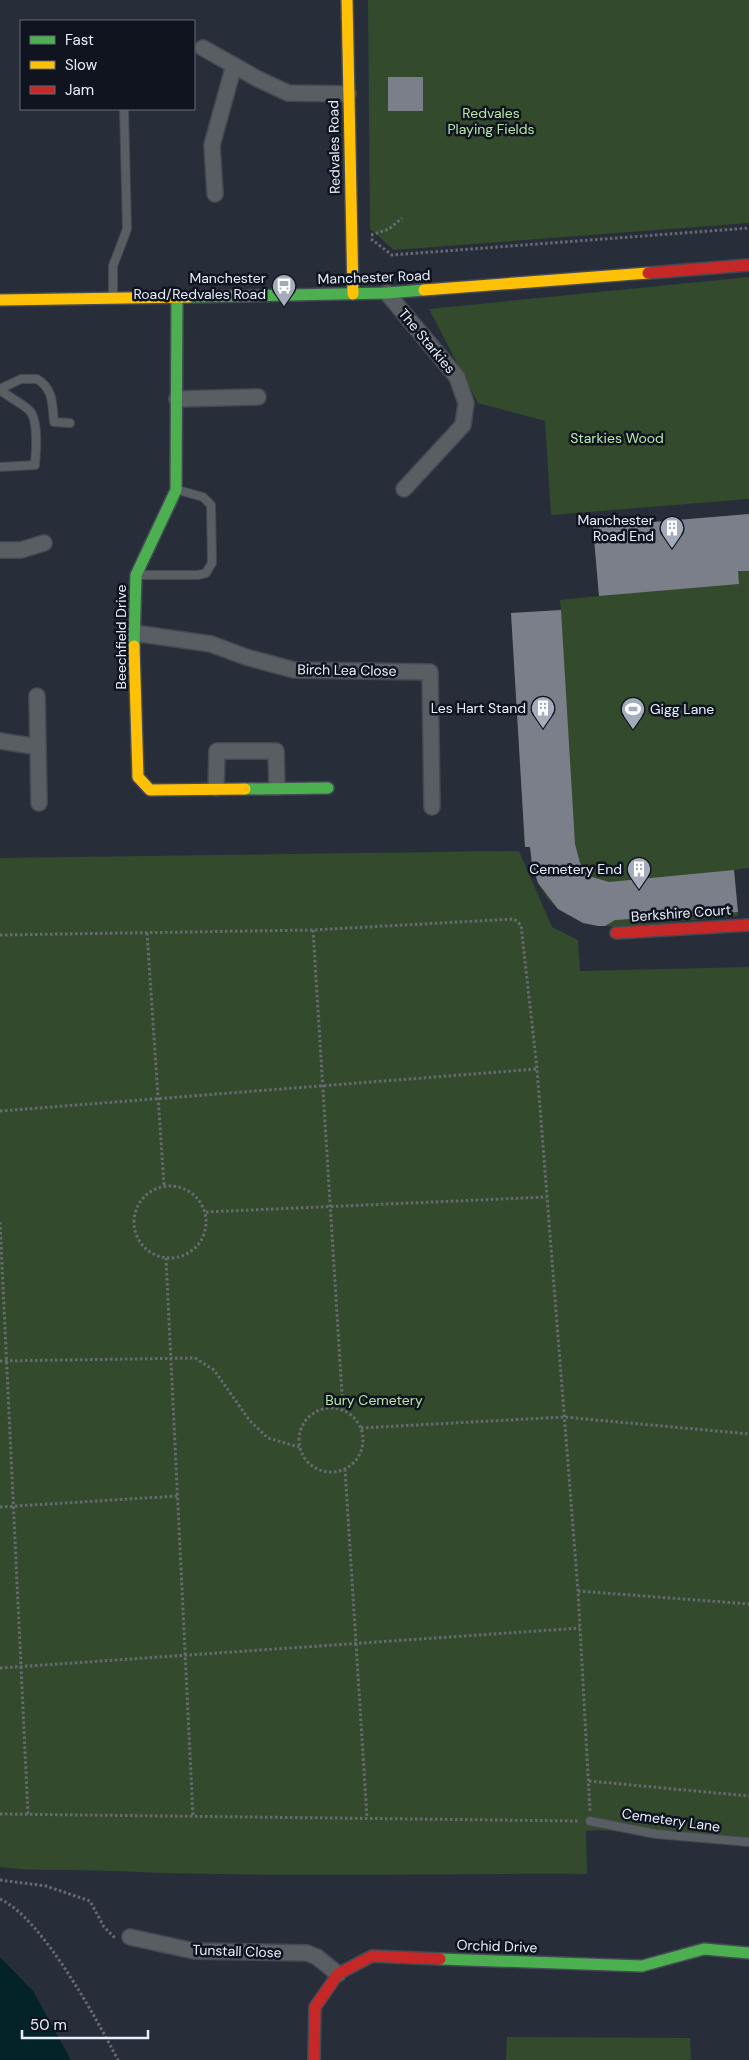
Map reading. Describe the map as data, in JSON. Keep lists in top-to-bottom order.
{
  "streets": {
    "main road": [
      "Redvales Road",
      "Manchester Road",
      "Beechfield Drive",
      "Berkshire Court",
      "Orchid Drive"
    ],
    "street": ["The Starkies", "Birch Lea Close", "Tunstall Close"],
    "lane": ["Cemetery Lane"]
  },
  "crossings": [
    ["Redvales Road", "Manchester Road"],
    ["Manchester Road", "The Starkies"],
    ["Manchester Road", "Beechfield Drive"],
    ["Beechfield Drive", "Birch Lea Close"],
    ["Orchid Drive", "Tunstall Close"]
  ],
  "parks": ["Redvales Playing Fields", "Starkies Wood", "Bury Cemetery"],
  "places": {
    "bus stop": ["Manchester Road/Redvales Road"],
    "building": ["Manchester Road End", "Les Hart Stand", "Cemetery End"],
    "sports": ["Gigg Lane"]
  },
  "legend": ["Fast", "Slow", "Jam"],
  "scale_bar": "50 m"
}
